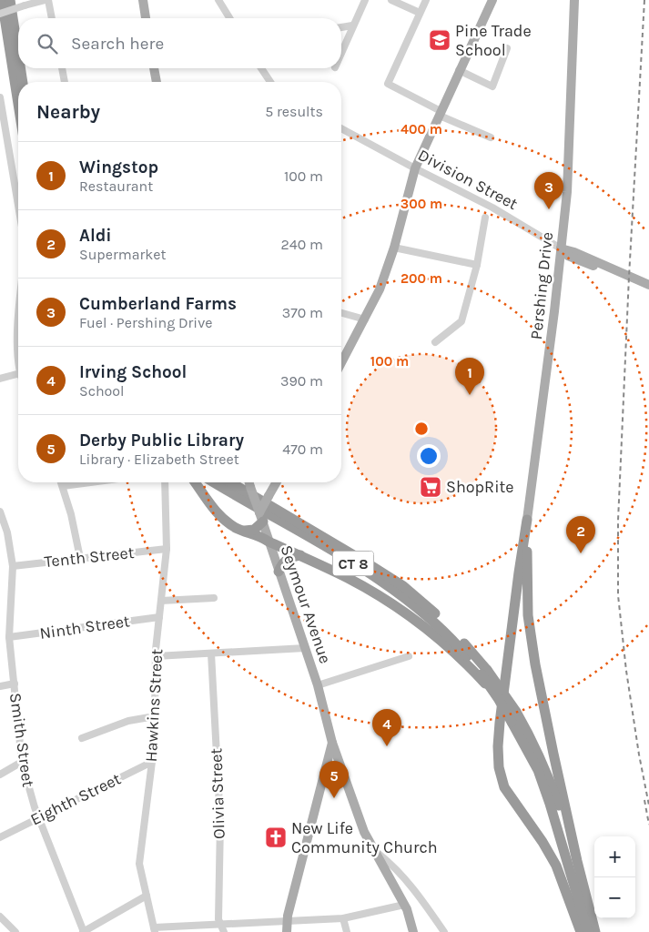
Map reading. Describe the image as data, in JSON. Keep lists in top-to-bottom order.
{
  "streets": {
    "highway": ["CT 8"],
    "main road": ["Division Street", "Pershing Drive", "Seymour Avenue"],
    "street": [
      "Tenth Street",
      "Ninth Street",
      "Hawkins Street",
      "Smith Street",
      "Olivia Street",
      "Eighth Street"
    ]
  },
  "crossings": [
    ["Division Street", "Pershing Drive"],
    ["Tenth Street", "Hawkins Street"],
    ["Tenth Street", "Smith Street"],
    ["Ninth Street", "Hawkins Street"],
    ["Ninth Street", "Smith Street"],
    ["Hawkins Street", "Eighth Street"],
    ["Smith Street", "Eighth Street"]
  ],
  "places": {
    "school or university": ["Pine Trade School"],
    "supermarket": ["ShopRite"],
    "church": ["New Life Community Church"]
  },
  "page": {
    "search": "Search here",
    "heading": ["Nearby", "5 results"],
    "list": [
      {
        "mark": "1",
        "name": "Wingstop",
        "note": "Restaurant",
        "value": "100 m"
      },
      {
        "mark": "2",
        "name": "Aldi",
        "note": "Supermarket",
        "value": "240 m"
      },
      {
        "mark": "3",
        "name": "Cumberland Farms",
        "note": "Fuel · Pershing Drive",
        "value": "370 m"
      },
      {
        "mark": "4",
        "name": "Irving School",
        "note": "School",
        "value": "390 m"
      },
      {
        "mark": "5",
        "name": "Derby Public Library",
        "note": "Library · Elizabeth Street",
        "value": "470 m"
      }
    ],
    "pins": [
      "3",
      "1",
      "2",
      "4",
      "5"
    ],
    "map_buttons": ["+", "−"]
  },
  "rings": [
    "400 m",
    "300 m",
    "200 m",
    "100 m"
  ]
}
